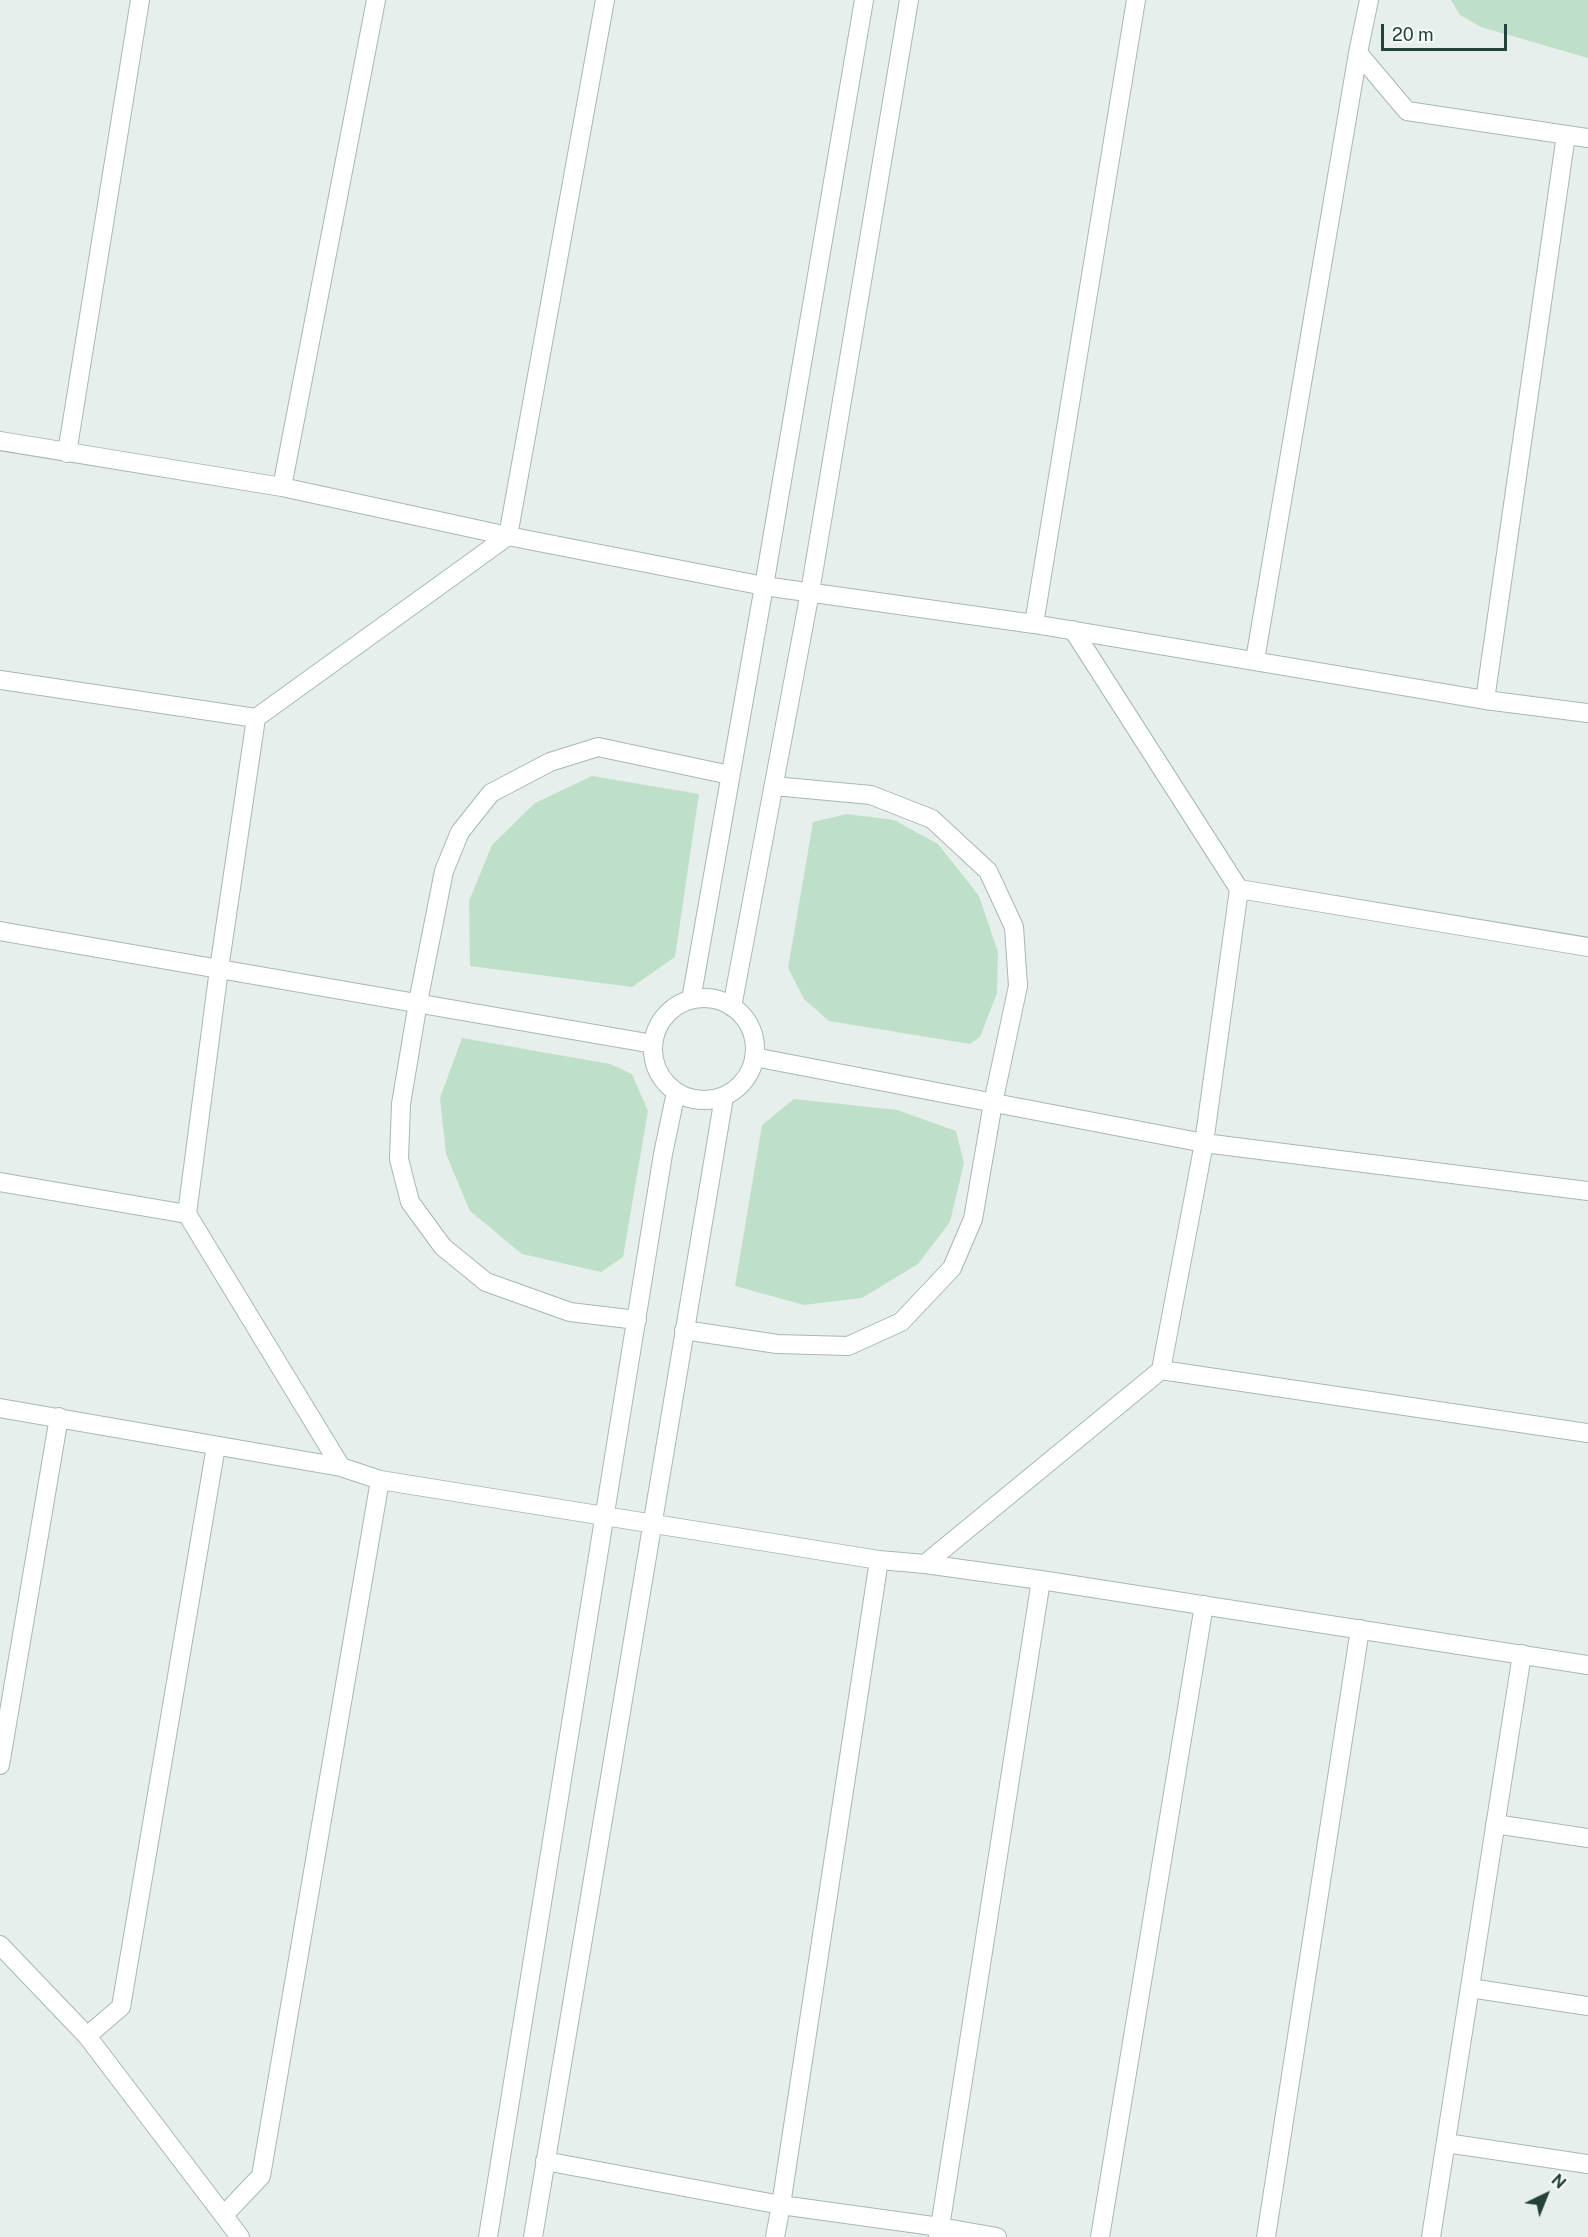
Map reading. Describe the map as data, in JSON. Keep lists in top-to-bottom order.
{
  "scale_bar": "20 m",
  "north": "top right"
}
